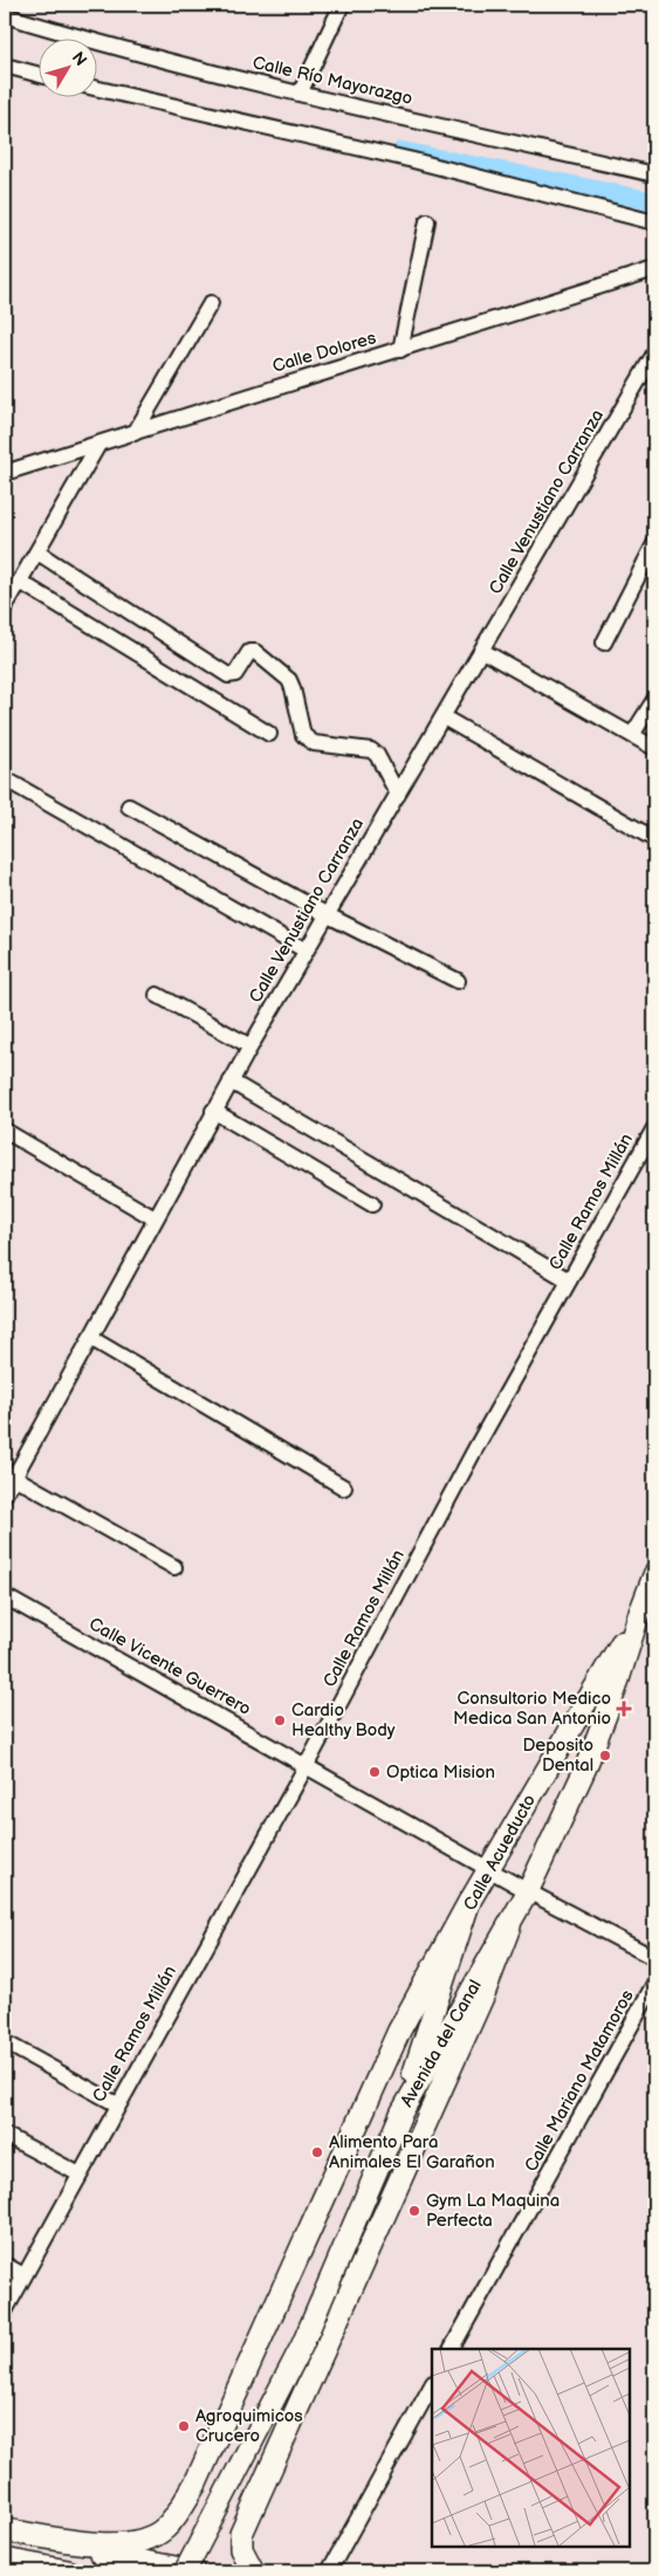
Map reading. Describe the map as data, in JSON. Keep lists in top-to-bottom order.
{
  "streets": {
    "main road": ["Calle Acueducto", "Avenida del Canal"],
    "street": [
      "Calle Río Mayorazgo",
      "Calle Dolores",
      "Calle Venustiano Carranza",
      "Calle Ramos Millán",
      "Calle Vicente Guerrero",
      "Calle Mariano Matamoros"
    ]
  },
  "crossings": [
    ["Calle Ramos Millán", "Calle Vicente Guerrero"],
    ["Calle Vicente Guerrero", "Calle Acueducto"],
    ["Calle Vicente Guerrero", "Avenida del Canal"],
    ["Calle Acueducto", "Avenida del Canal"]
  ],
  "places": {
    "health": ["Consultorio Medico Medica San Antonio"],
    "other": [
      "Cardio Healthy Body",
      "Deposito Dental",
      "Optica Mision",
      "Alimento Para Animales El Garañon",
      "Gym La Maquina Perfecta",
      "Agroquimicos Crucero"
    ]
  },
  "north": "top right"
}
